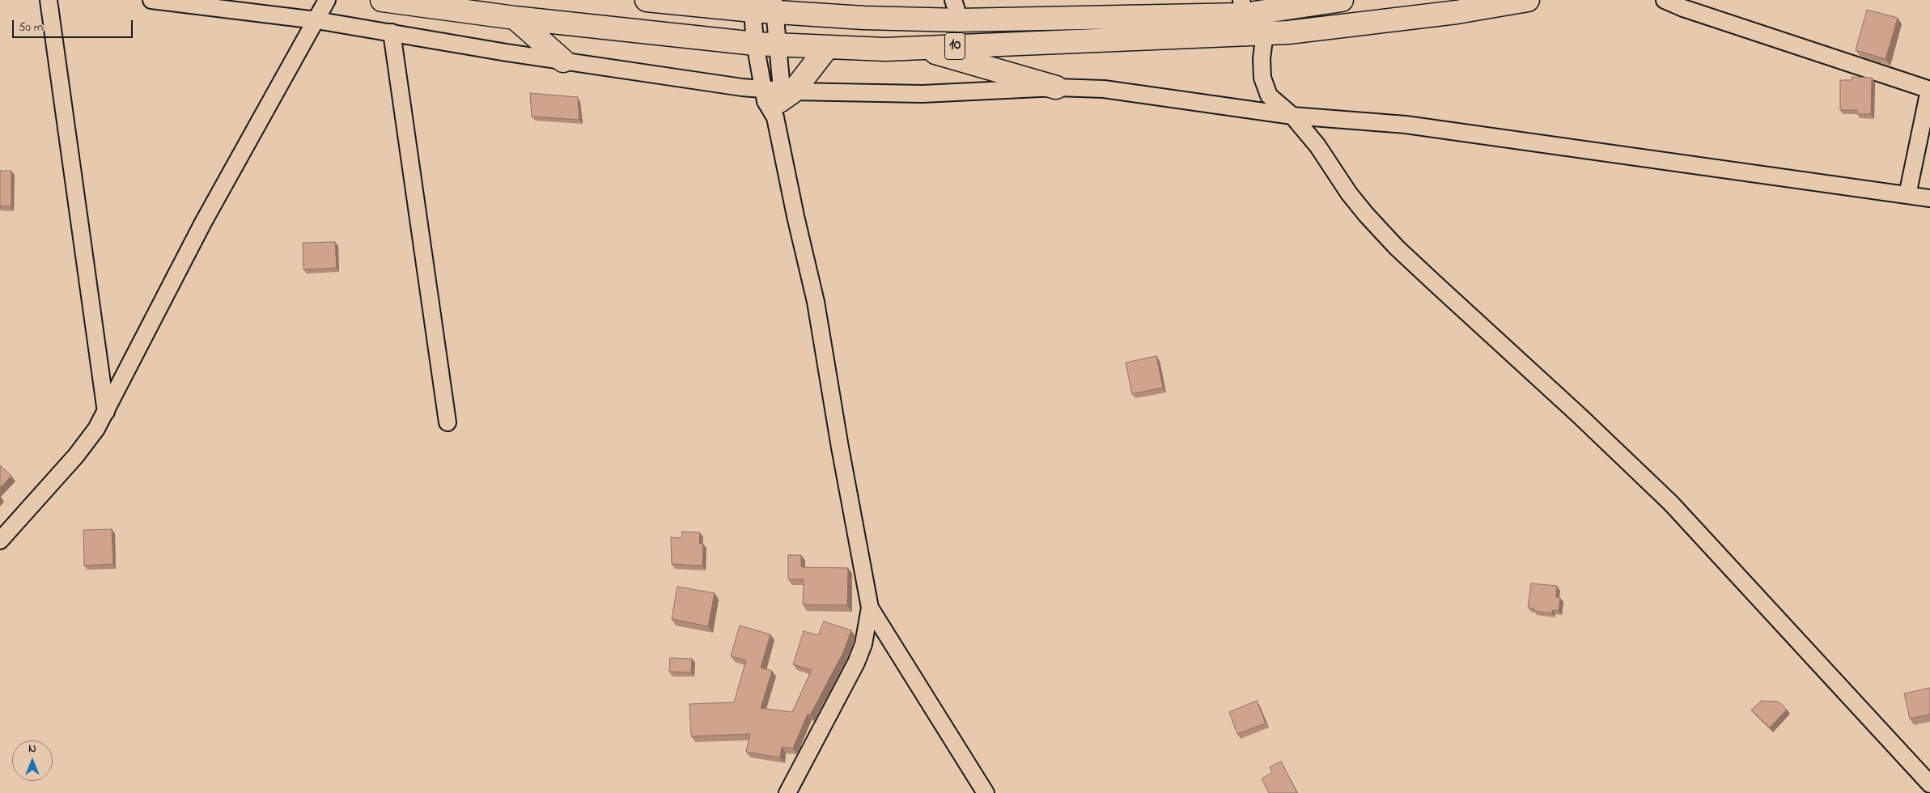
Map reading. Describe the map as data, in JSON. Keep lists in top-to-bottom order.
{
  "streets": {
    "highway": ["10"]
  },
  "scale_bar": "50 m",
  "north": "top"
}
